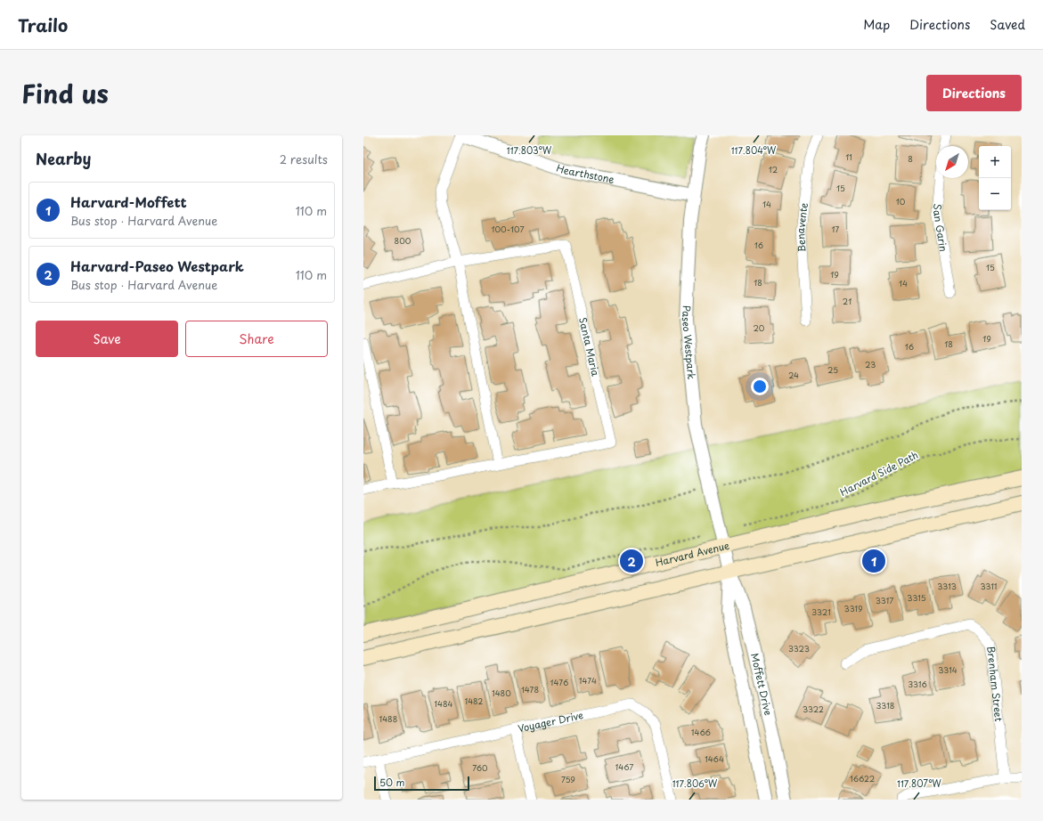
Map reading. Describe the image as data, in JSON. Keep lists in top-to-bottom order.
{
  "streets": {
    "main road": ["Harvard Avenue"],
    "street": [
      "Hearthstone",
      "Benavente",
      "San Garin",
      "Paseo Westpark",
      "Santa Maria",
      "Moffett Drive",
      "Brenham Street",
      "Voyager Drive"
    ],
    "path": ["Harvard Side Path"]
  },
  "crossings": [
    ["Hearthstone", "Paseo Westpark"],
    ["Paseo Westpark", "Harvard Avenue"],
    ["Paseo Westpark", "Moffett Drive"],
    ["Harvard Avenue", "Moffett Drive"]
  ],
  "house_numbers": [
    "11",
    "8",
    "12",
    "15",
    "10",
    "14",
    "100-107",
    "17",
    "800",
    "16",
    "15",
    "19",
    "18",
    "14",
    "21",
    "20",
    "19",
    "18",
    "16",
    "23",
    "25",
    "24",
    "3313",
    "3311",
    "3315",
    "3317",
    "3319",
    "3321",
    "3323",
    "3314",
    "1474",
    "1476",
    "3316",
    "1478",
    "1480",
    "1482",
    "1484",
    "3318",
    "3322",
    "1488",
    "1466",
    "1464",
    "1467",
    "760",
    "16622",
    "759"
  ],
  "scale_bar": "50 m",
  "north": "bottom left",
  "page": {
    "header": "Trailo",
    "nav": ["Map", "Directions", "Saved"],
    "title": "Find us",
    "buttons": [
      "Directions",
      ["Save", "Share"]
    ],
    "heading": ["Nearby", "2 results"],
    "map_buttons": ["+", "−"],
    "list": [
      {
        "mark": "1",
        "name": "Harvard-Moffett",
        "note": "Bus stop · Harvard Avenue",
        "value": "110 m"
      },
      {
        "mark": "2",
        "name": "Harvard-Paseo Westpark",
        "note": "Bus stop · Harvard Avenue",
        "value": "110 m"
      }
    ],
    "pins": ["1", "2"],
    "scale": "50 m"
  },
  "coordinates": [
    "117.803°W",
    "117.804°W",
    "117.806°W",
    "117.807°W"
  ]
}
